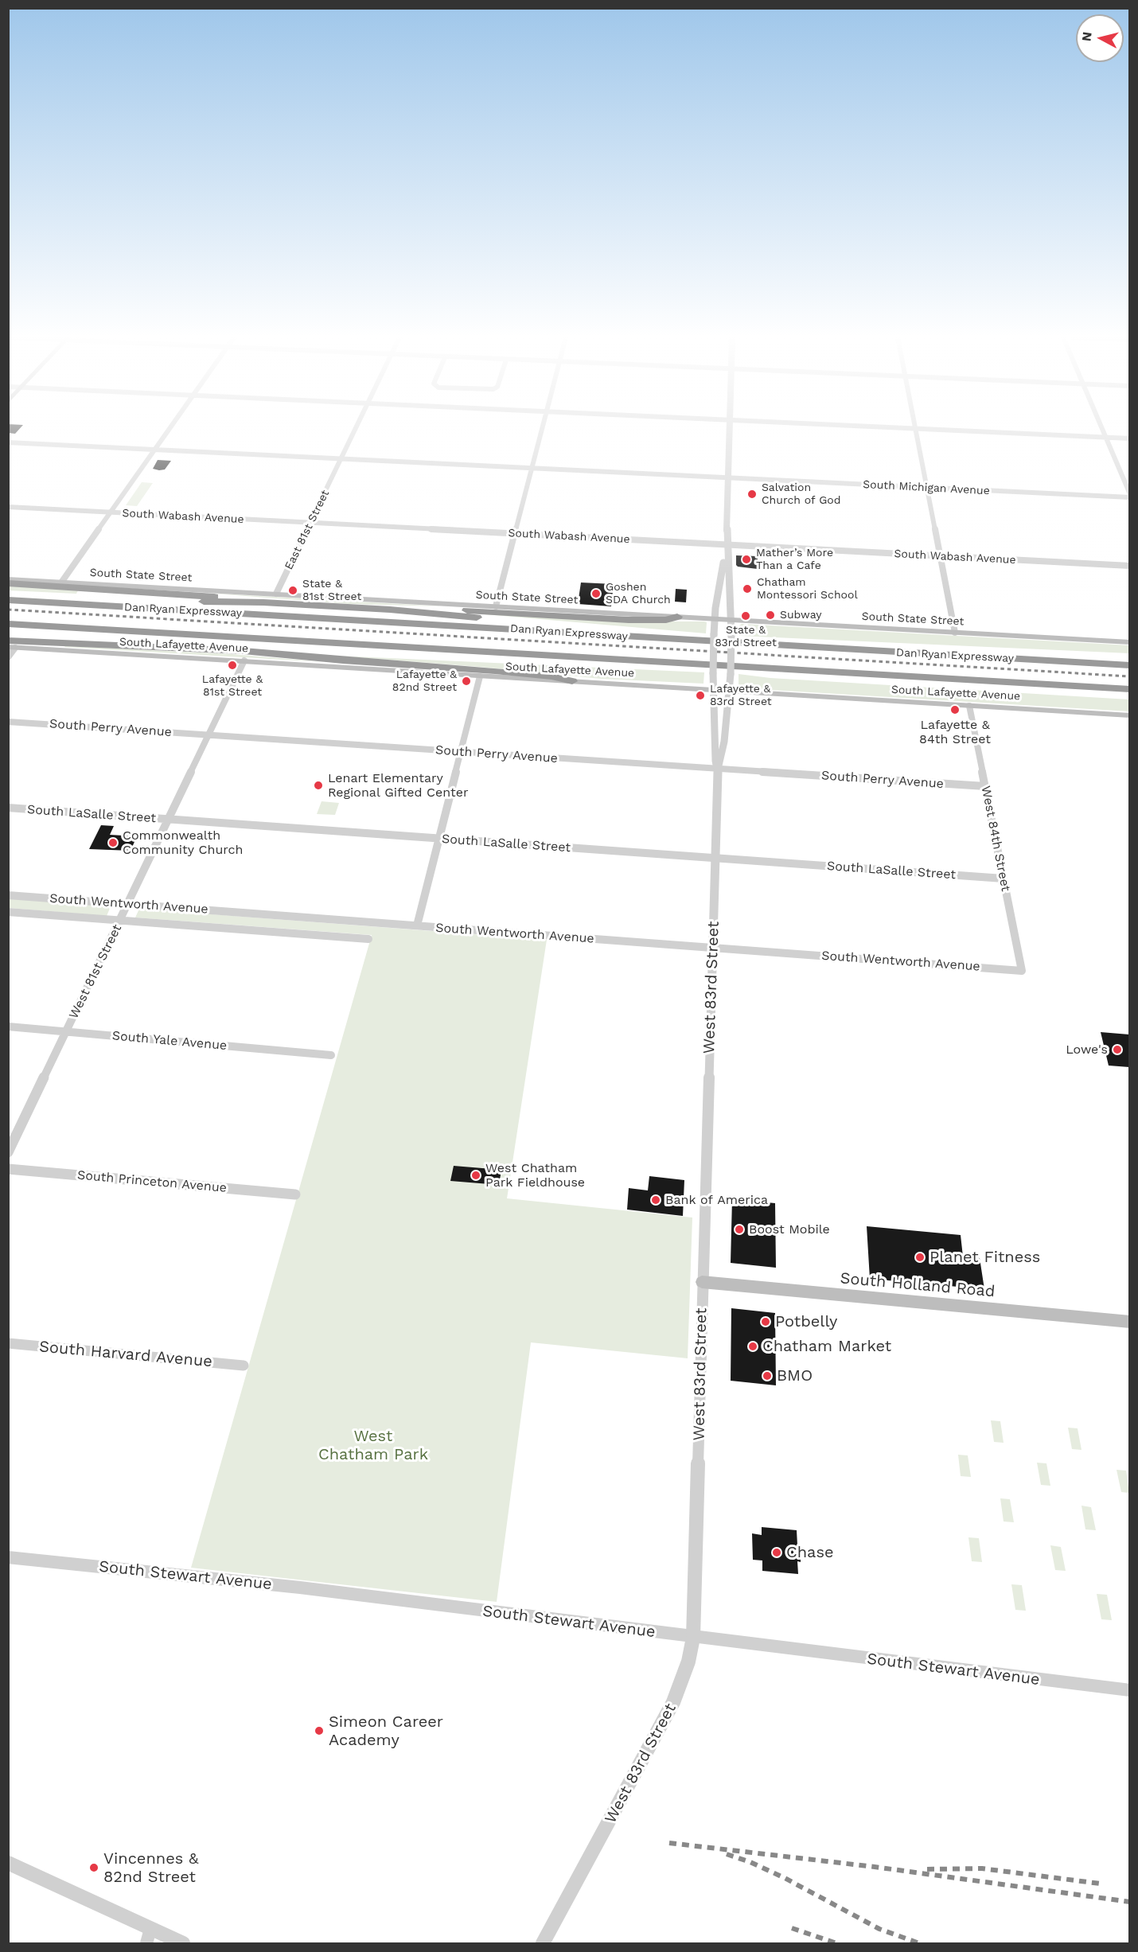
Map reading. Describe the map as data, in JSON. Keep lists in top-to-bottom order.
{
  "streets": {
    "highway": ["Dan Ryan Expressway"],
    "main road": ["South State Street", "South Lafayette Avenue", "South Holland Road"],
    "street": [
      "South Michigan Avenue",
      "South Wabash Avenue",
      "East 81st Street",
      "South Perry Avenue",
      "South LaSalle Street",
      "West 84th Street",
      "South Wentworth Avenue",
      "West 81st Street",
      "West 83rd Street",
      "South Yale Avenue",
      "South Princeton Avenue",
      "South Harvard Avenue",
      "South Stewart Avenue"
    ]
  },
  "crossings": [
    ["South Michigan Avenue", "East 81st Street"],
    ["South Wabash Avenue", "East 81st Street"],
    ["South Wabash Avenue", "West 83rd Street"],
    ["East 81st Street", "South State Street"],
    ["South State Street", "West 83rd Street"],
    ["South Lafayette Avenue", "West 84th Street"],
    ["South Lafayette Avenue", "West 81st Street"],
    ["South Lafayette Avenue", "West 83rd Street"],
    ["South Perry Avenue", "West 84th Street"],
    ["South Perry Avenue", "West 81st Street"],
    ["South Perry Avenue", "West 83rd Street"],
    ["South LaSalle Street", "West 84th Street"],
    ["South LaSalle Street", "West 81st Street"],
    ["South LaSalle Street", "West 83rd Street"],
    ["West 84th Street", "South Wentworth Avenue"],
    ["South Wentworth Avenue", "West 81st Street"],
    ["South Wentworth Avenue", "West 83rd Street"],
    ["West 81st Street", "South Yale Avenue"],
    ["West 83rd Street", "South Holland Road"],
    ["West 83rd Street", "South Stewart Avenue"]
  ],
  "parks": ["West Chatham Park"],
  "places": [
    "Salvation Church of God",
    "Mather’s More Than a Cafe",
    "Chatham Montessori School",
    "State & 81st Street",
    "Goshen SDA Church",
    "Subway",
    "State & 83rd Street",
    "Lafayette & 81st Street",
    "Lafayette & 82nd Street",
    "Lafayette & 83rd Street",
    "Lafayette & 84th Street",
    "Lenart Elementary Regional Gifted Center",
    "Commonwealth Community Church",
    "Lowe's",
    "West Chatham Park Fieldhouse",
    "Bank of America",
    "Boost Mobile",
    "Planet Fitness",
    "Potbelly",
    "Chatham Market",
    "BMO",
    "Chase",
    "Simeon Career Academy",
    "Vincennes & 82nd Street"
  ],
  "north": "left"
}
